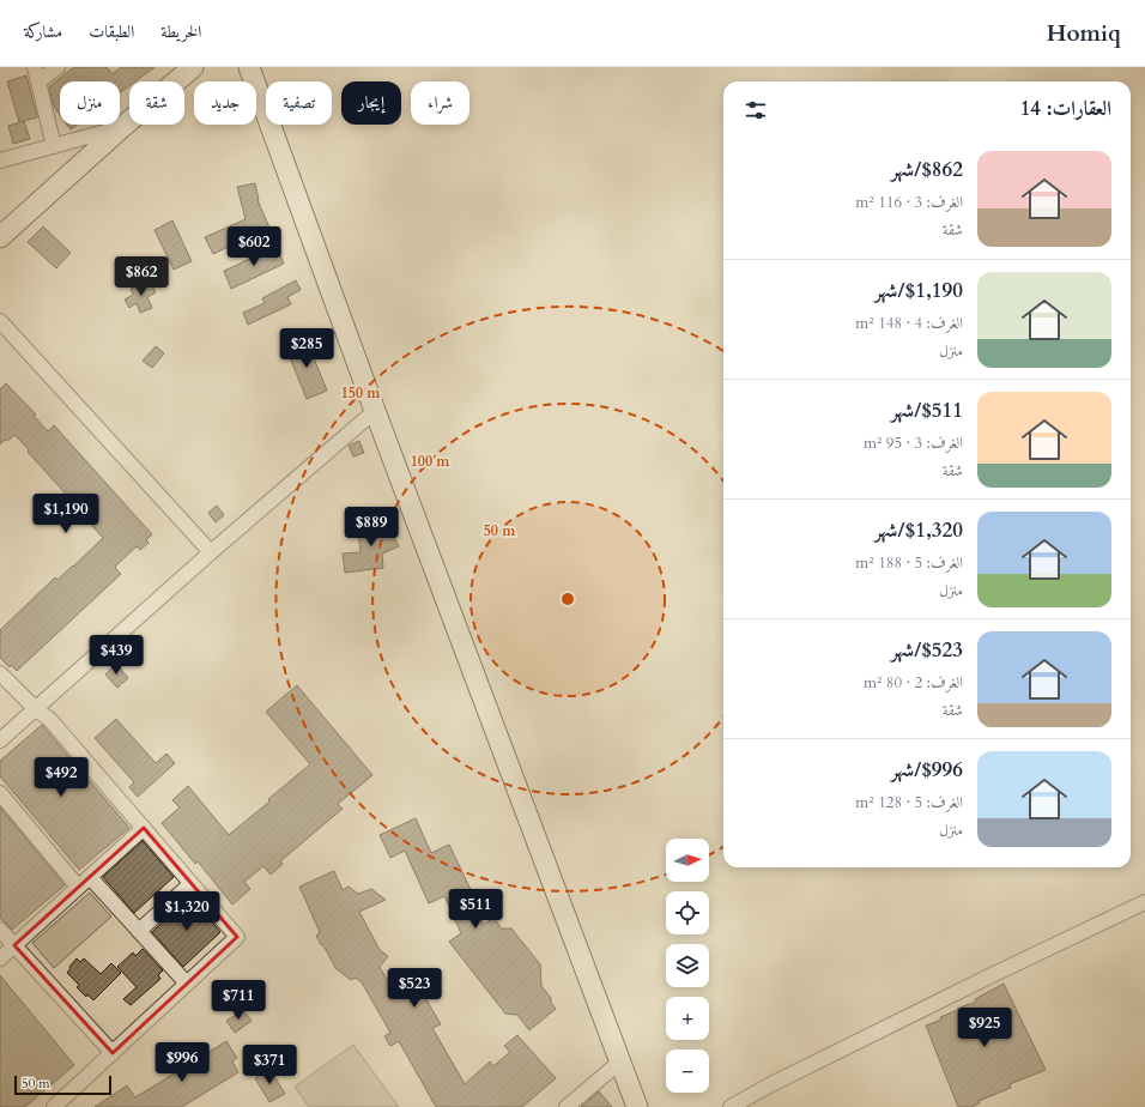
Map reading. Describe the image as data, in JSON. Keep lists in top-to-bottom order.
{
  "scale_bar": "50 m",
  "north": "right",
  "page": {
    "header": "Homiq",
    "nav": ["الخريطة", "الطبقات", "مشاركة"],
    "chip": [
      "شراء",
      "إيجار",
      "تصفية",
      "جديد",
      "شقة",
      "منزل"
    ],
    "heading": "العقارات: 14",
    "list": [
      {
        "name": "$862/شهر",
        "note": "الغرف: 3 · 116 m² · شقة"
      },
      {
        "name": "$1,190/شهر",
        "note": "الغرف: 4 · 148 m² · منزل"
      },
      {
        "name": "$511/شهر",
        "note": "الغرف: 3 · 95 m² · شقة"
      },
      {
        "name": "$1,320/شهر",
        "note": "الغرف: 5 · 188 m² · منزل"
      },
      {
        "name": "$523/شهر",
        "note": "الغرف: 2 · 80 m² · شقة"
      },
      {
        "name": "$996/شهر",
        "note": "الغرف: 5 · 128 m² · منزل"
      }
    ],
    "price": [
      "$602",
      "$862",
      "$285",
      "$1,190",
      "$889",
      "$439",
      "$492",
      "$511",
      "$1,320",
      "$523",
      "$711",
      "$925",
      "$996",
      "$371"
    ],
    "map_buttons": ["+", "−"],
    "scale": "50 m"
  },
  "rings": ["150 m", "100 m", "50 m"]
}
